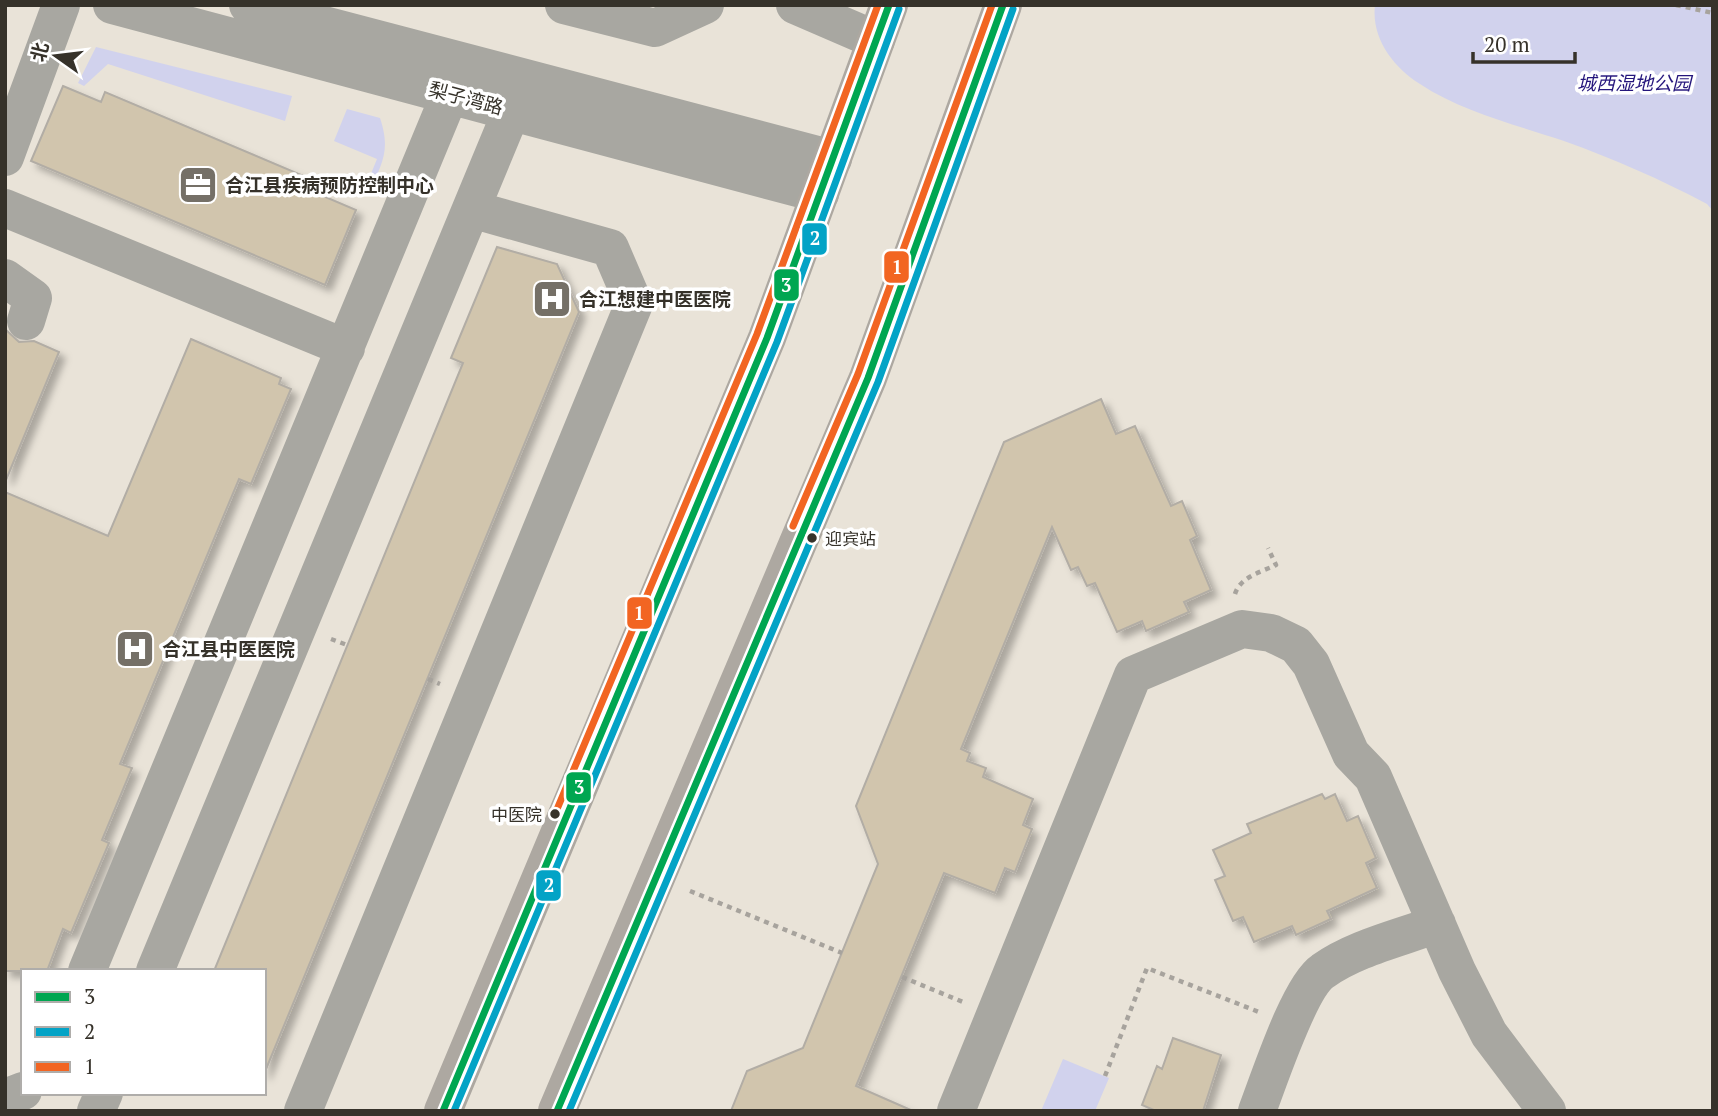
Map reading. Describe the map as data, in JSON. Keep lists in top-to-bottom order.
{
  "streets": {
    "street": ["梨子湾路"]
  },
  "parks": ["城西湿地公园"],
  "places": {
    "office": ["合江县疾病预防控制中心"],
    "hospital": ["合江想建中医医院", "合江县中医医院"],
    "other": ["迎宾站", "中医院"]
  },
  "lines": ["transit line 3", "transit line 1", "transit line 2"],
  "legend": ["3", "2", "1"],
  "scale_bar": "20 m",
  "north": "left"
}
